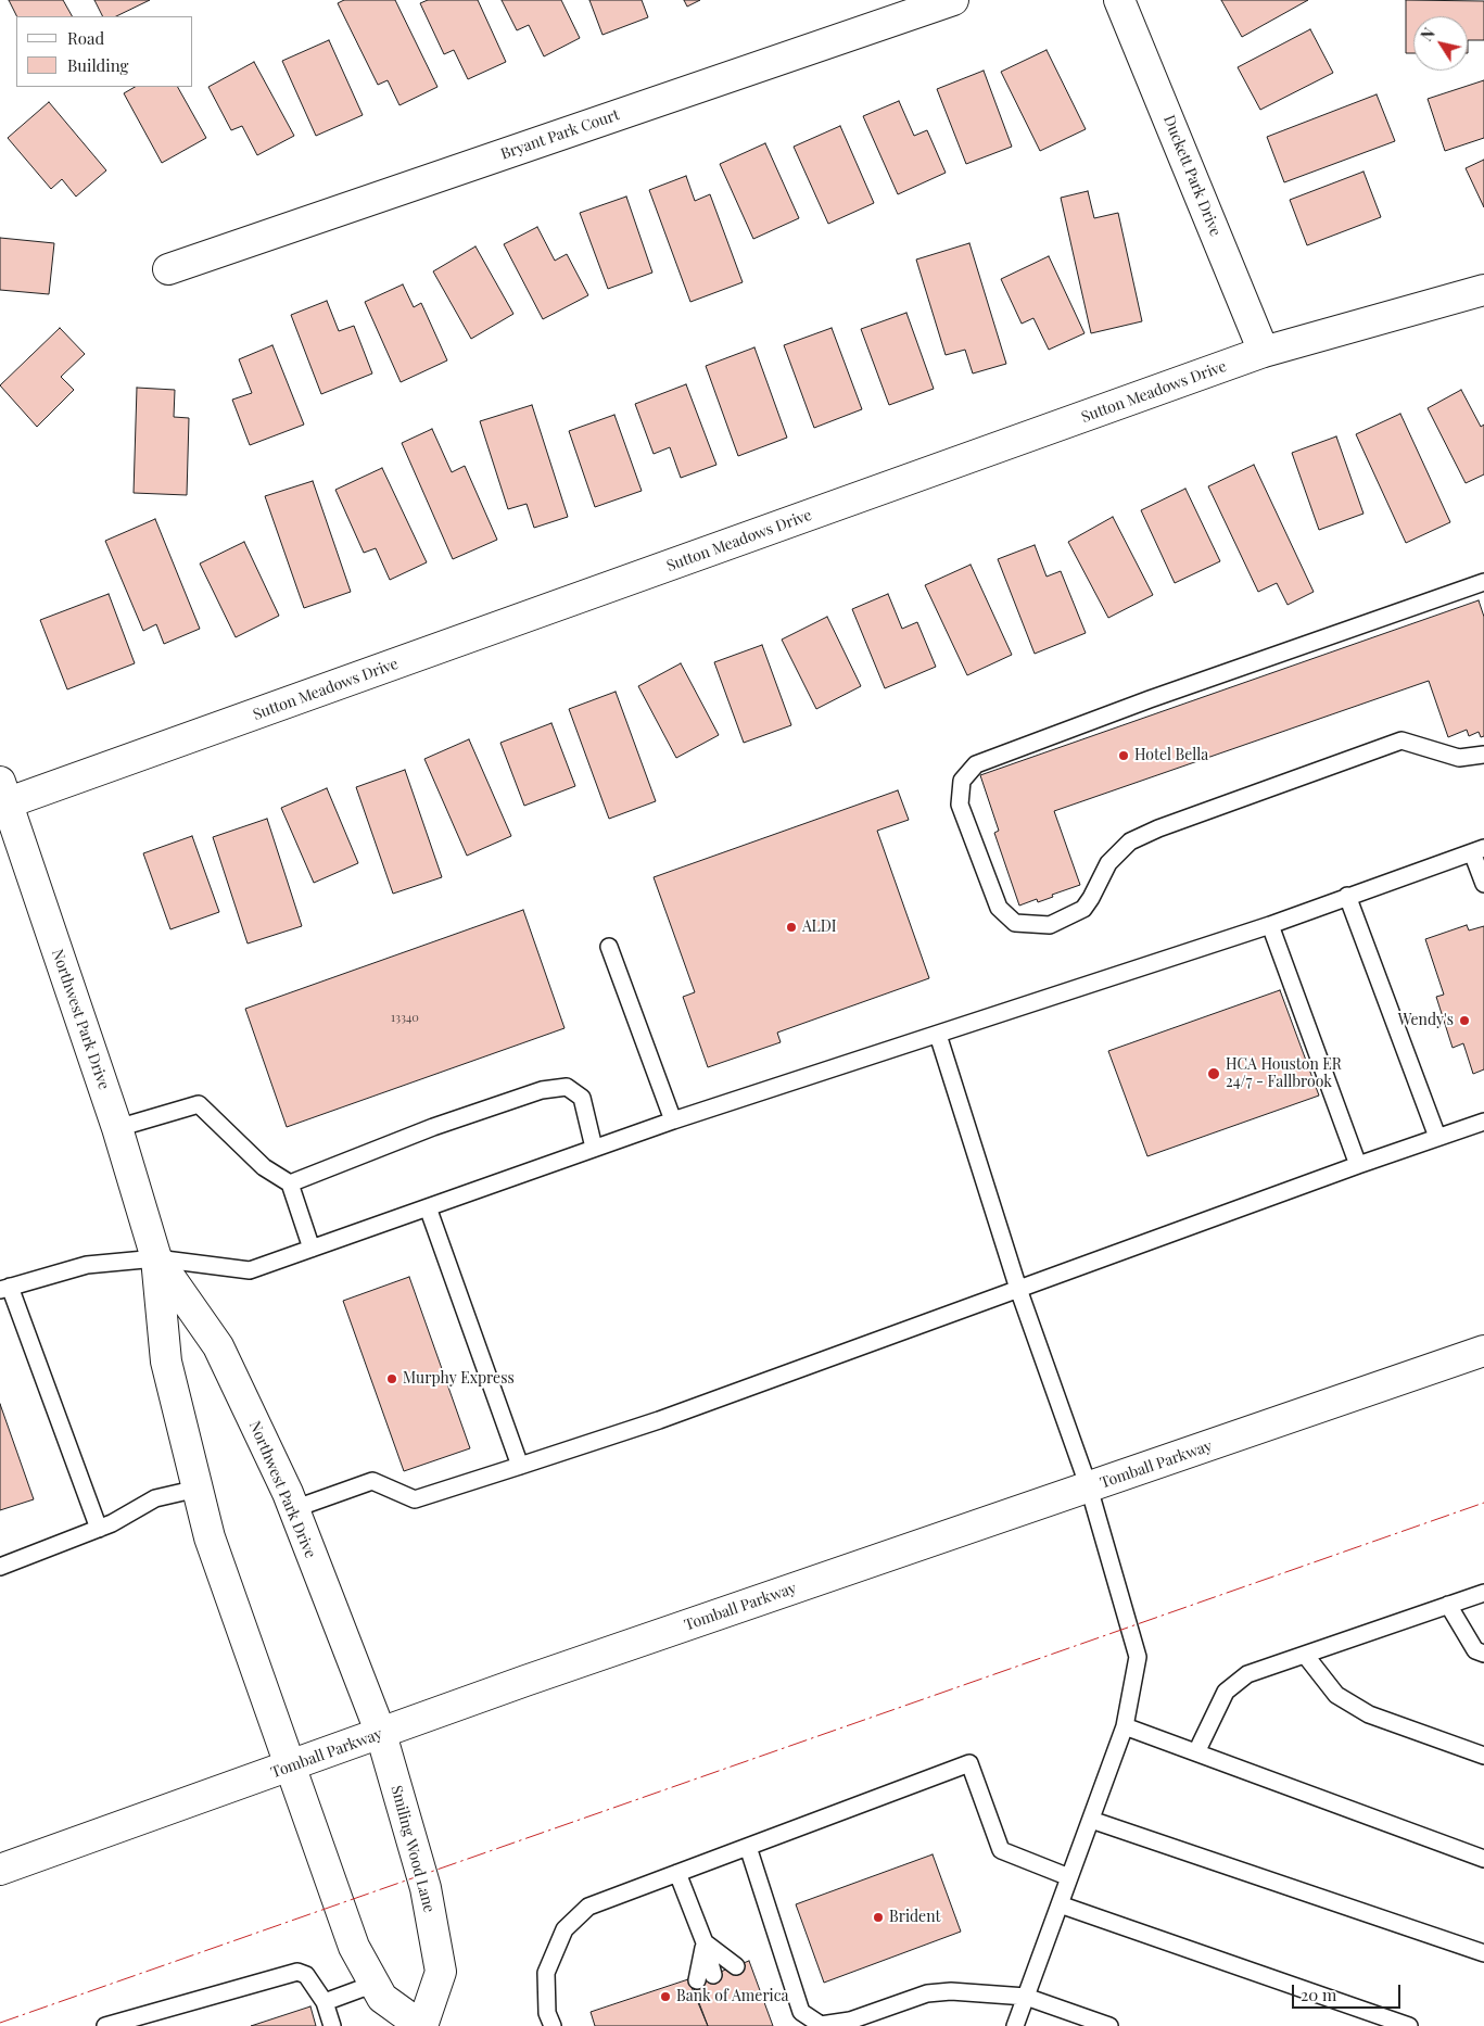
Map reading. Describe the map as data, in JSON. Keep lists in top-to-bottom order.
{
  "streets": {
    "street": [
      "Bryant Park Court",
      "Duckett Park Drive",
      "Sutton Meadows Drive",
      "Northwest Park Drive",
      "Tomball Parkway",
      "Smiling Wood Lane"
    ]
  },
  "crossings": [
    ["Duckett Park Drive", "Sutton Meadows Drive"],
    ["Sutton Meadows Drive", "Northwest Park Drive"],
    ["Northwest Park Drive", "Tomball Parkway"],
    ["Northwest Park Drive", "Smiling Wood Lane"],
    ["Tomball Parkway", "Smiling Wood Lane"]
  ],
  "places": [
    "Hotel Bella",
    "ALDI",
    "Wendy's",
    "HCA Houston ER 24/7 - Fallbrook",
    "Murphy Express",
    "Brident",
    "Bank of America"
  ],
  "house_numbers": ["13340"],
  "legend": ["Road", "Building"],
  "scale_bar": "20 m",
  "north": "top left"
}
